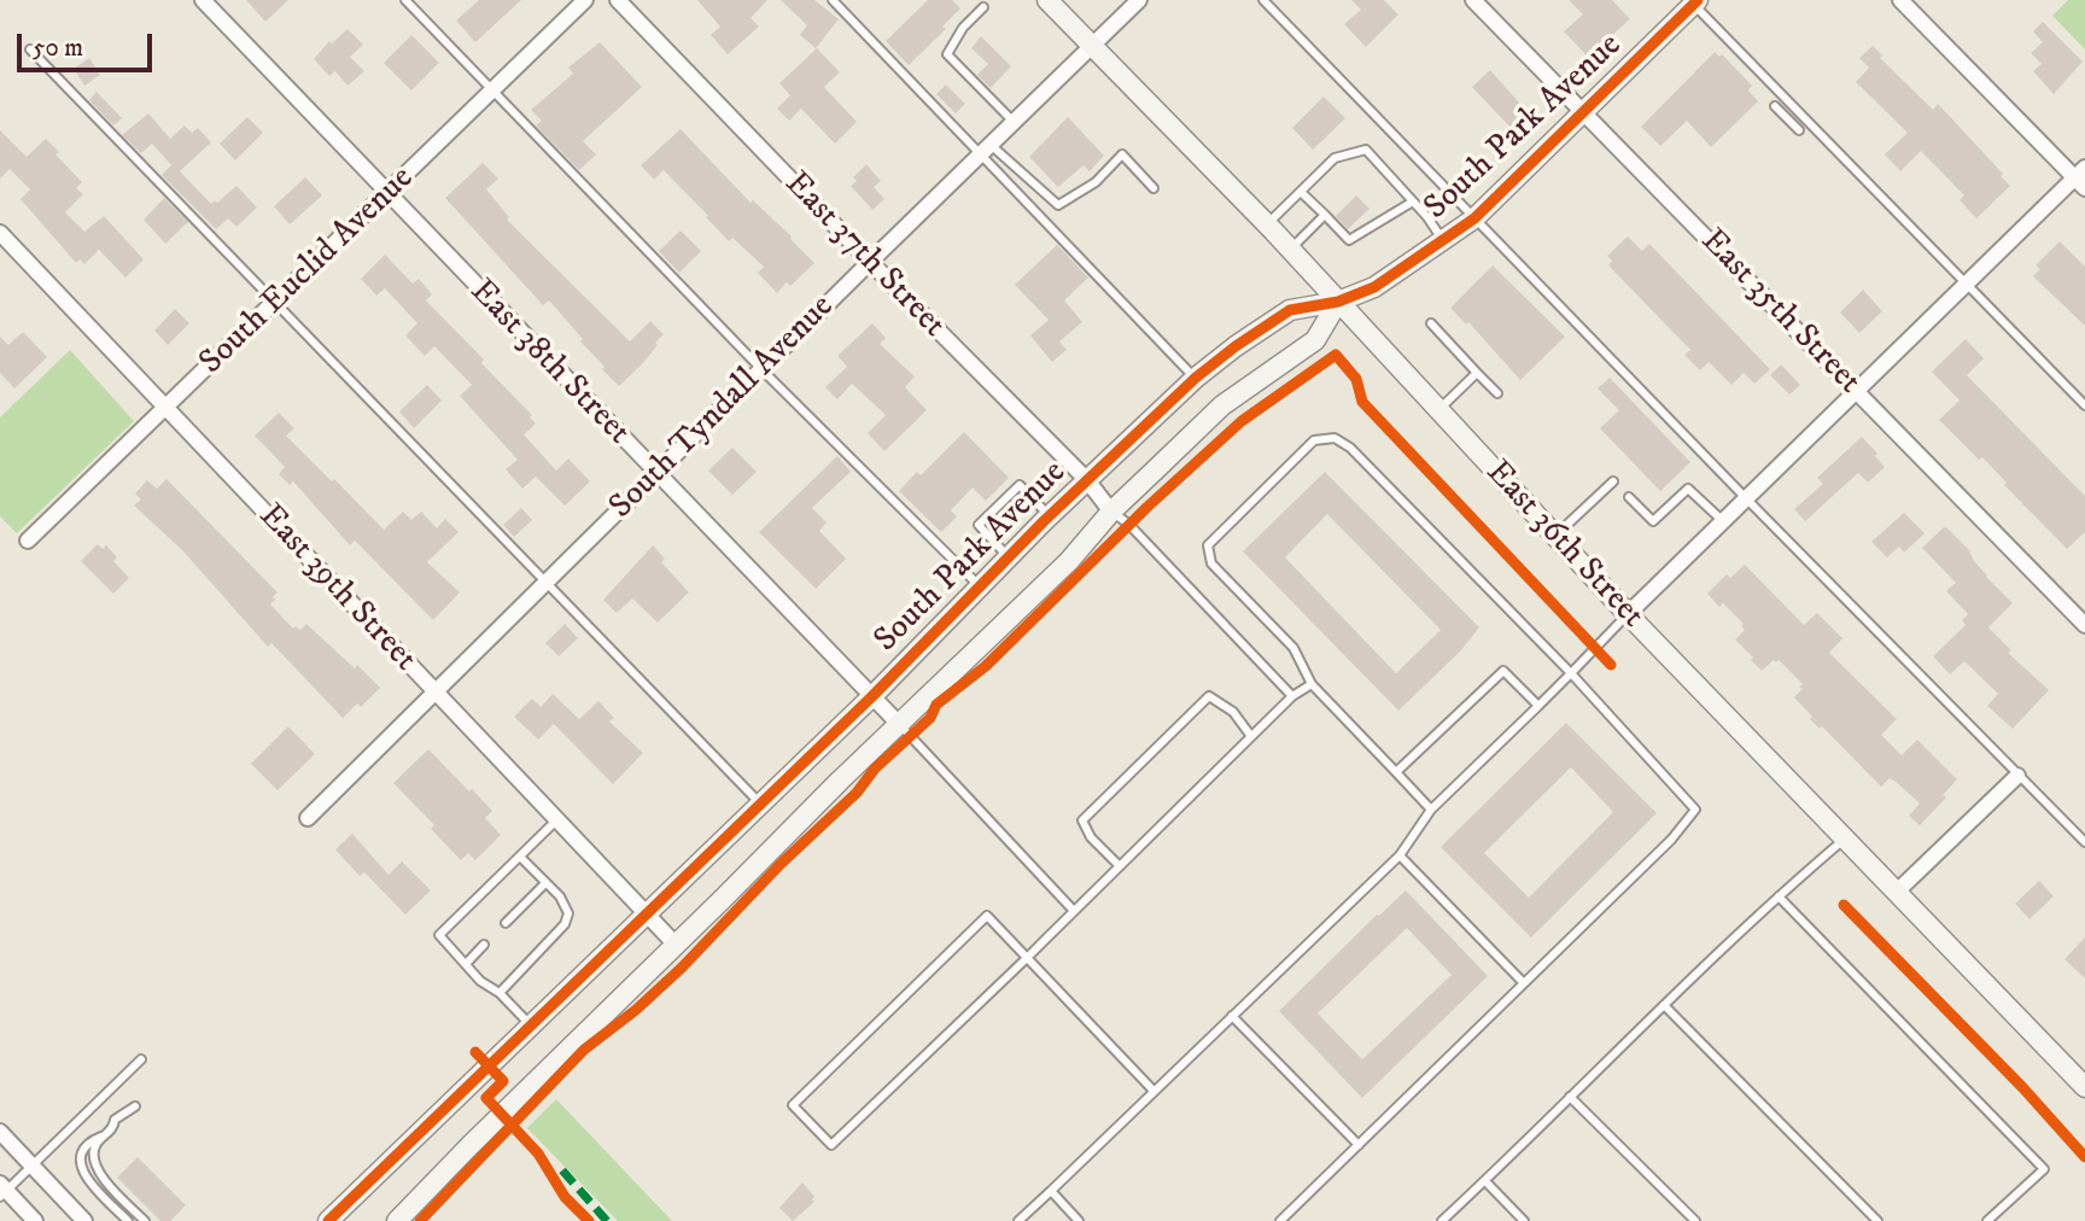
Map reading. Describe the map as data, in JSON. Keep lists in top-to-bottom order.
{
  "streets": {
    "main road": ["South Park Avenue", "East 36th Street"],
    "street": [
      "East 37th Street",
      "South Euclid Avenue",
      "East 35th Street",
      "East 38th Street",
      "South Tyndall Avenue",
      "East 39th Street"
    ]
  },
  "crossings": [
    ["South Park Avenue", "East 37th Street"],
    ["South Park Avenue", "East 35th Street"],
    ["South Park Avenue", "East 38th Street"],
    ["South Park Avenue", "East 36th Street"],
    ["South Park Avenue", "East 39th Street"],
    ["East 37th Street", "South Tyndall Avenue"],
    ["South Euclid Avenue", "East 38th Street"],
    ["South Euclid Avenue", "East 39th Street"],
    ["East 38th Street", "South Tyndall Avenue"],
    ["South Tyndall Avenue", "East 36th Street"],
    ["South Tyndall Avenue", "East 39th Street"]
  ],
  "scale_bar": "50 m"
}
